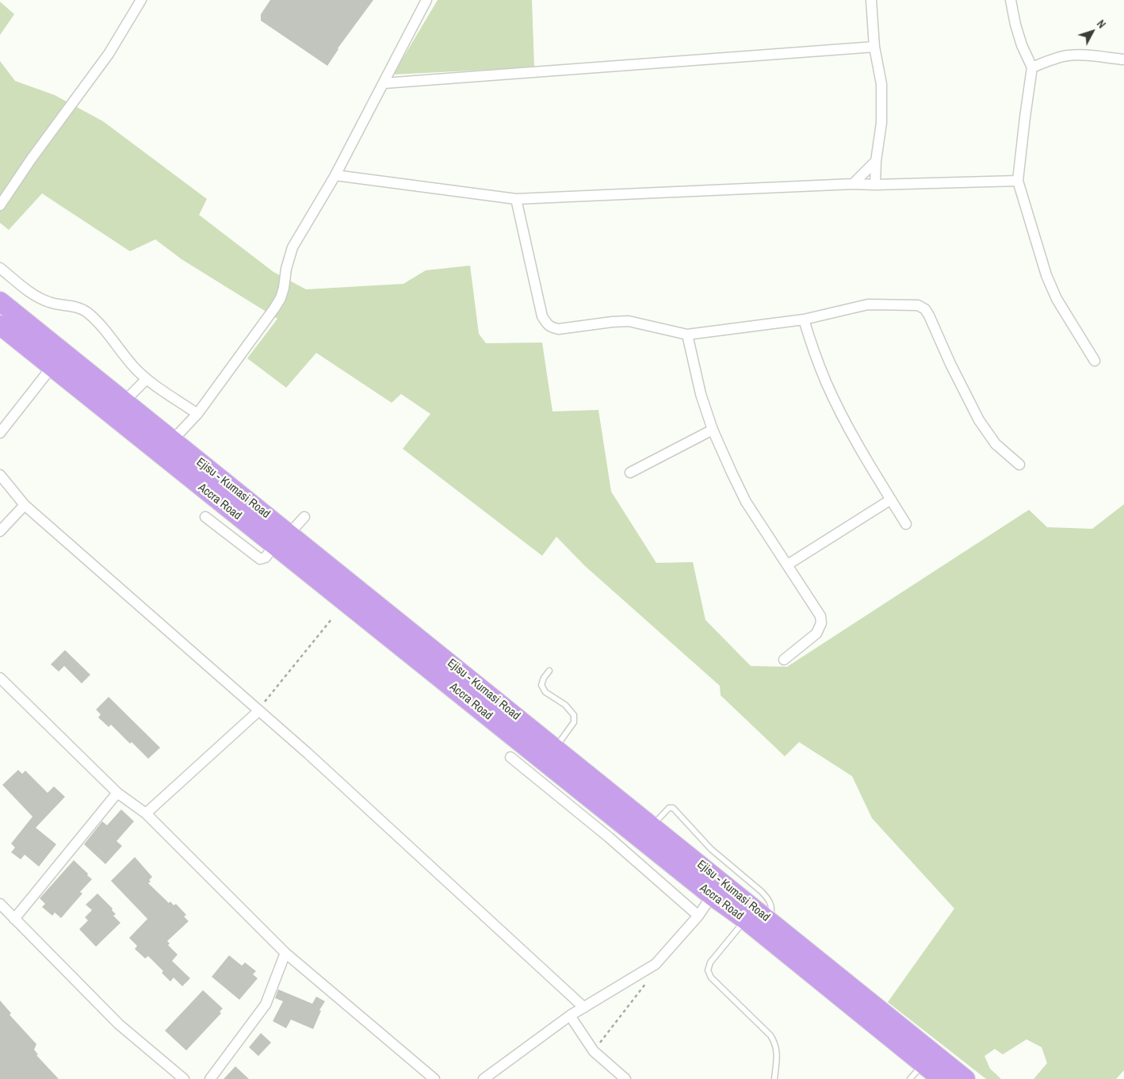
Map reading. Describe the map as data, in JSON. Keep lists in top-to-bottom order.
{
  "streets": {
    "highway": ["Ejisu - Kumasi Road", "Accra Road"]
  },
  "crossings": [
    ["Ejisu - Kumasi Road", "Accra Road"]
  ],
  "north": "top right"
}
